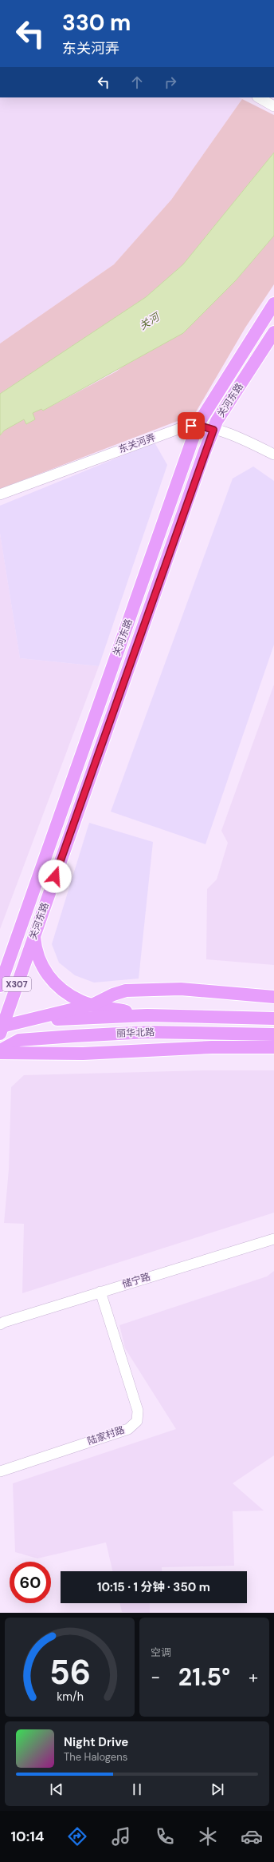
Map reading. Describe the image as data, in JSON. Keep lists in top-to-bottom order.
{
  "streets": {
    "main road": ["关河东路", "X307", "丽华北路"],
    "street": ["东关河弄", "储宁路", "陆家村路"]
  },
  "crossings": [
    ["关河东路", "东关河弄"],
    ["关河东路", "丽华北路"],
    ["储宁路", "陆家村路"]
  ],
  "water": ["关河"],
  "page": {
    "turn": ["330 m", "东关河弄"],
    "limit": "60",
    "trip": "10:15 · 1 分钟 · 350 m",
    "tile": "空调",
    "heat": ["−", "21.5°", "+"],
    "song": ["Night Drive", "The Halogens"],
    "tabs": "10:14",
    "gauge": ["56", "km/h"]
  }
}
